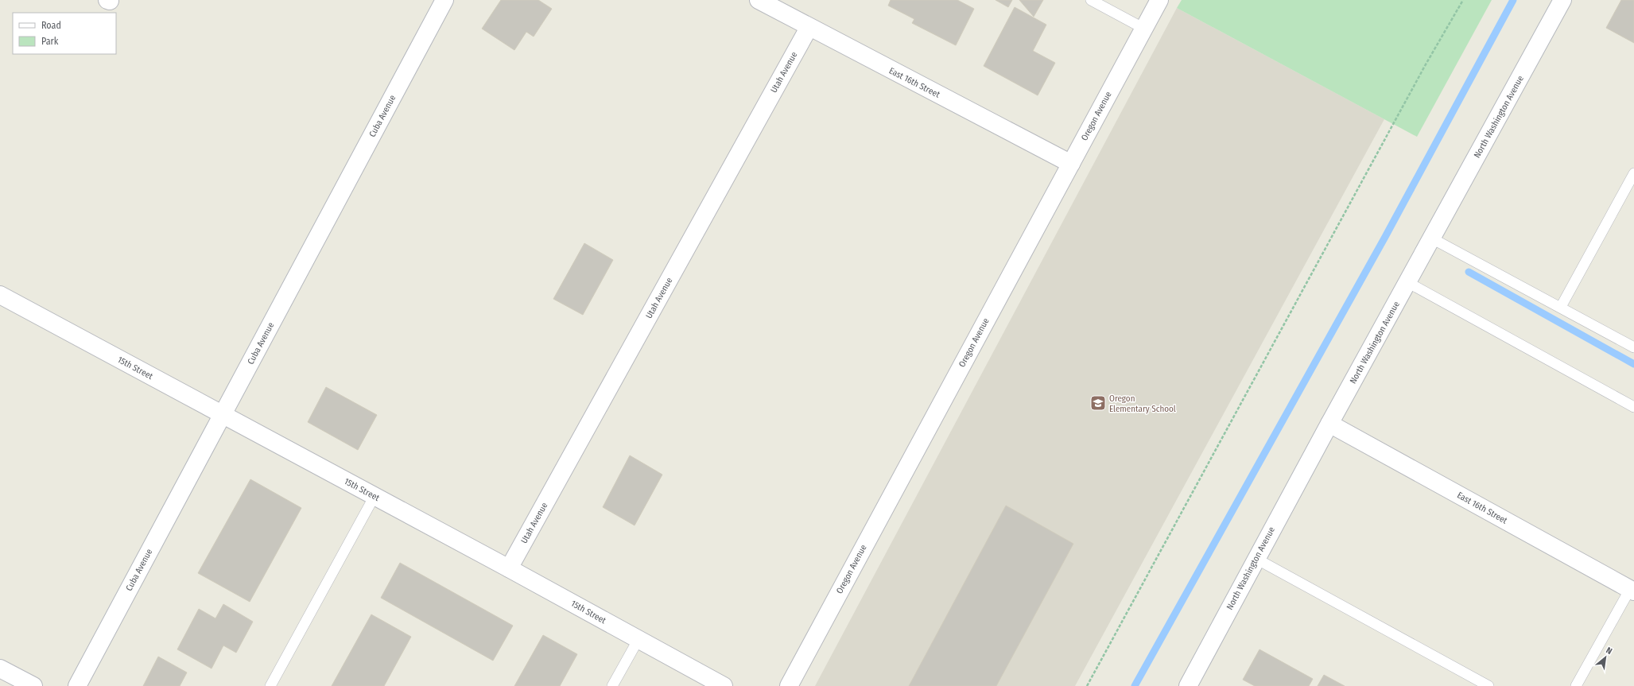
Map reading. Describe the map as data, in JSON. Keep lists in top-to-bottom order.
{
  "streets": {
    "street": [
      "Utah Avenue",
      "East 16th Street",
      "Cuba Avenue",
      "Oregon Avenue",
      "North Washington Avenue",
      "15th Street"
    ]
  },
  "crossings": [
    ["Utah Avenue", "East 16th Street"],
    ["Utah Avenue", "15th Street"],
    ["East 16th Street", "Oregon Avenue"],
    ["East 16th Street", "North Washington Avenue"],
    ["Cuba Avenue", "15th Street"]
  ],
  "places": {
    "school or university": ["Oregon Elementary School"]
  },
  "legend": ["Road", "Park"],
  "north": "top right"
}
